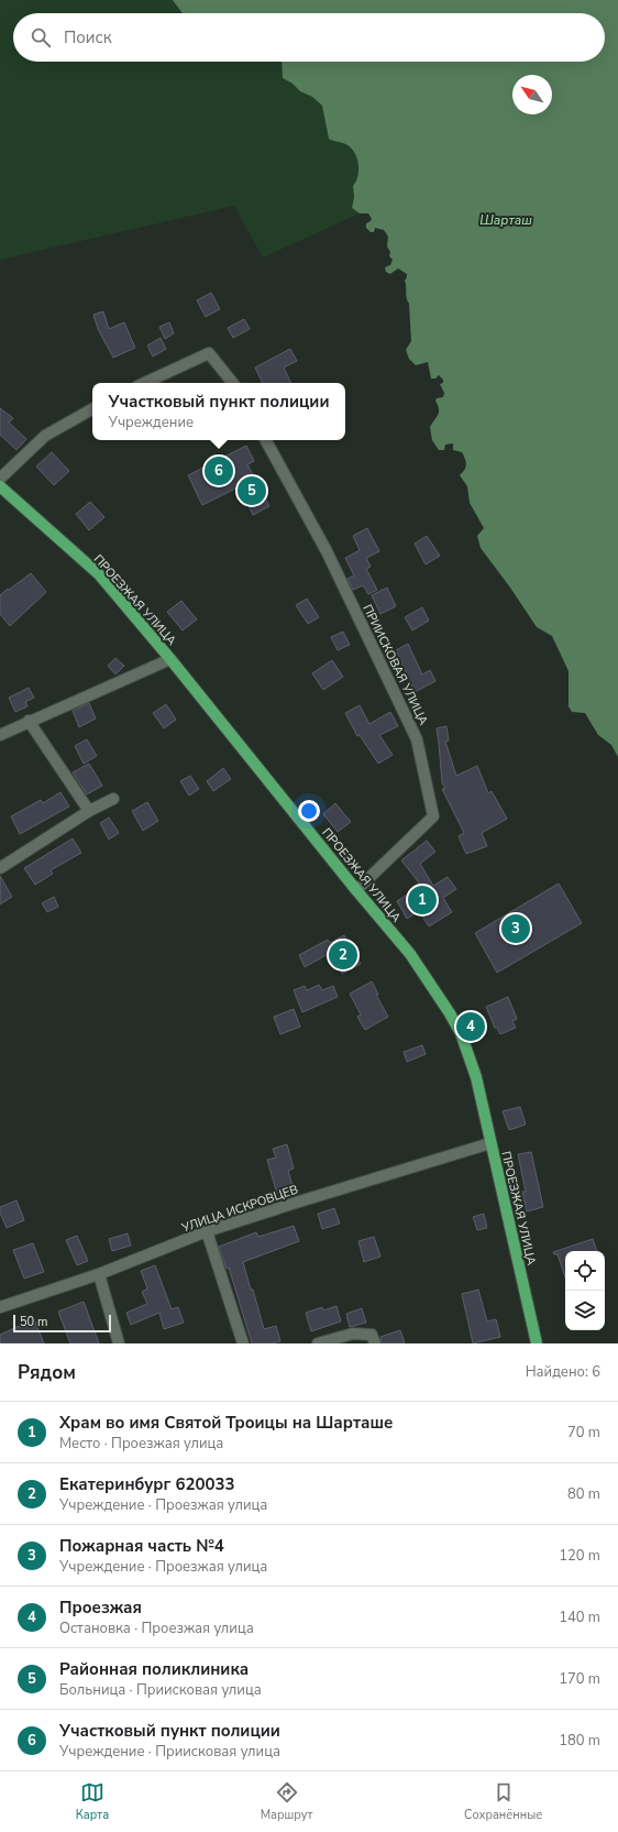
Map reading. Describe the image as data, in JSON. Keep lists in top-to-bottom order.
{
  "streets": {
    "main road": ["ПРОЕЗЖАЯ УЛИЦА"],
    "street": ["ПРИИСКОВАЯ УЛИЦА", "УЛИЦА ИСКРОВЦЕВ"]
  },
  "crossings": [
    ["ПРОЕЗЖАЯ УЛИЦА", "ПРИИСКОВАЯ УЛИЦА"],
    ["ПРОЕЗЖАЯ УЛИЦА", "УЛИЦА ИСКРОВЦЕВ"]
  ],
  "water": ["Шарташ"],
  "scale_bar": "50 m",
  "north": "top left",
  "page": {
    "search": "Поиск",
    "popup": ["Участковый пункт полиции", "Учреждение"],
    "pins": [
      "6",
      "5",
      "1",
      "3",
      "2",
      "4"
    ],
    "scale": "50 m",
    "heading": ["Рядом", "Найдено: 6"],
    "list": [
      {
        "mark": "1",
        "name": "Храм во имя Святой Троицы на Шарташе",
        "note": "Место · Проезжая улица",
        "value": "70 m"
      },
      {
        "mark": "2",
        "name": "Екатеринбург 620033",
        "note": "Учреждение · Проезжая улица",
        "value": "80 m"
      },
      {
        "mark": "3",
        "name": "Пожарная часть №4",
        "note": "Учреждение · Проезжая улица",
        "value": "120 m"
      },
      {
        "mark": "4",
        "name": "Проезжая",
        "note": "Остановка · Проезжая улица",
        "value": "140 m"
      },
      {
        "mark": "5",
        "name": "Районная поликлиника",
        "note": "Больница · Приисковая улица",
        "value": "170 m"
      },
      {
        "mark": "6",
        "name": "Участковый пункт полиции",
        "note": "Учреждение · Приисковая улица",
        "value": "180 m"
      }
    ],
    "nav": ["Карта", "Маршрут", "Сохранённые"]
  }
}
